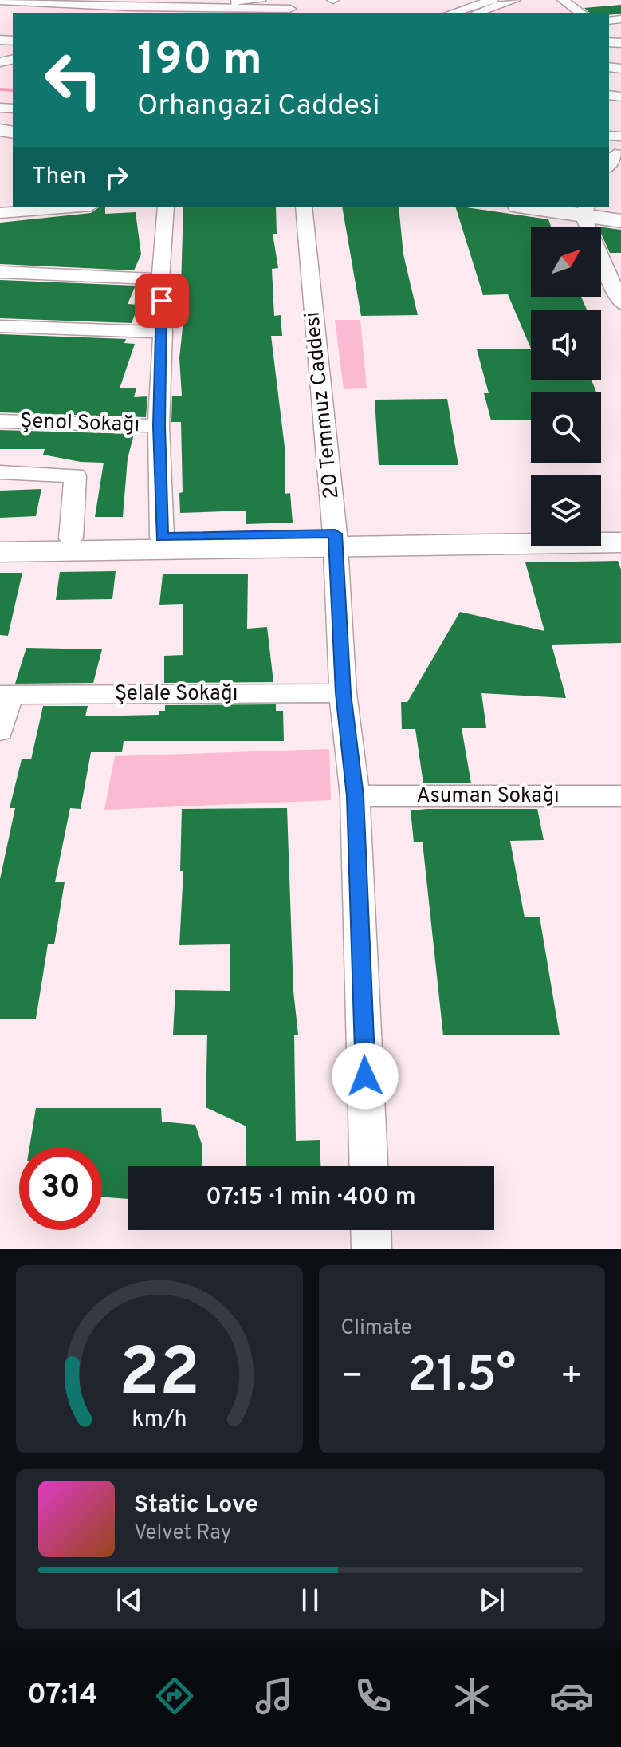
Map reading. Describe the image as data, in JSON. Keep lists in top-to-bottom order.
{
  "streets": {
    "street": [
      "20 Temmuz Caddesi",
      "Şenol Sokağı",
      "Şelale Sokağı",
      "Asuman Sokağı"
    ]
  },
  "crossings": [
    ["20 Temmuz Caddesi", "Şelale Sokağı"],
    ["20 Temmuz Caddesi", "Asuman Sokağı"]
  ],
  "north": "top right",
  "page": {
    "turn": ["190 m", "Orhangazi Caddesi"],
    "then": "Then",
    "limit": "30",
    "trip": "07:15 · 1 min · 400 m",
    "tile": "Climate",
    "heat": ["−", "21.5°", "+"],
    "song": ["Static Love", "Velvet Ray"],
    "tabs": "07:14",
    "gauge": ["22", "km/h"]
  }
}
